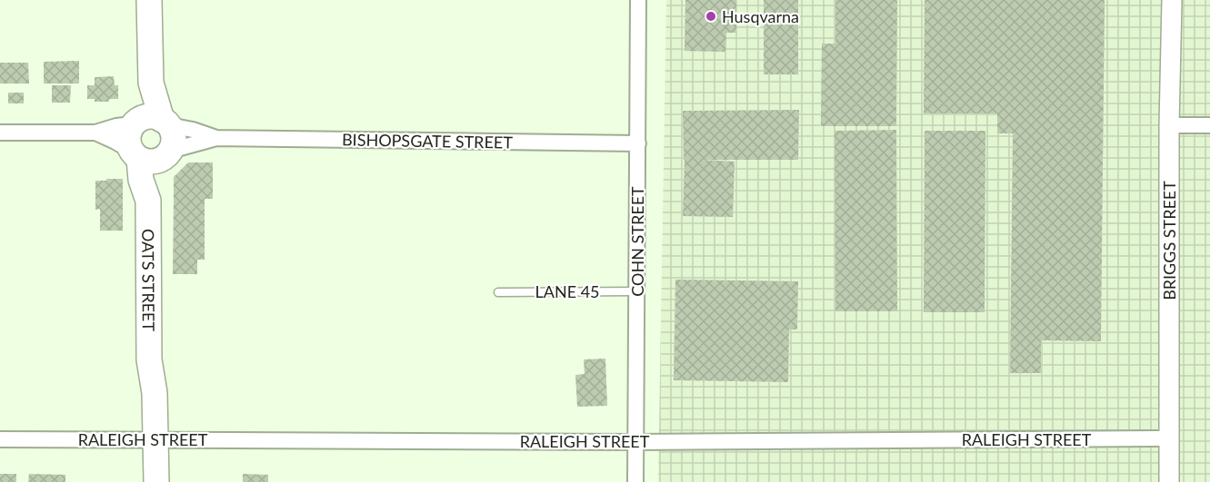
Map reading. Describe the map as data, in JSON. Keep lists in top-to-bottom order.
{
  "streets": {
    "main road": ["OATS STREET"],
    "street": [
      "BISHOPSGATE STREET",
      "BRIGGS STREET",
      "COHN STREET",
      "RALEIGH STREET"
    ],
    "lane": ["LANE 45"]
  },
  "crossings": [
    ["BISHOPSGATE STREET", "COHN STREET"],
    ["BISHOPSGATE STREET", "OATS STREET"],
    ["BRIGGS STREET", "RALEIGH STREET"],
    ["COHN STREET", "LANE 45"],
    ["COHN STREET", "RALEIGH STREET"],
    ["OATS STREET", "RALEIGH STREET"]
  ],
  "places": ["Husqvarna"]
}
